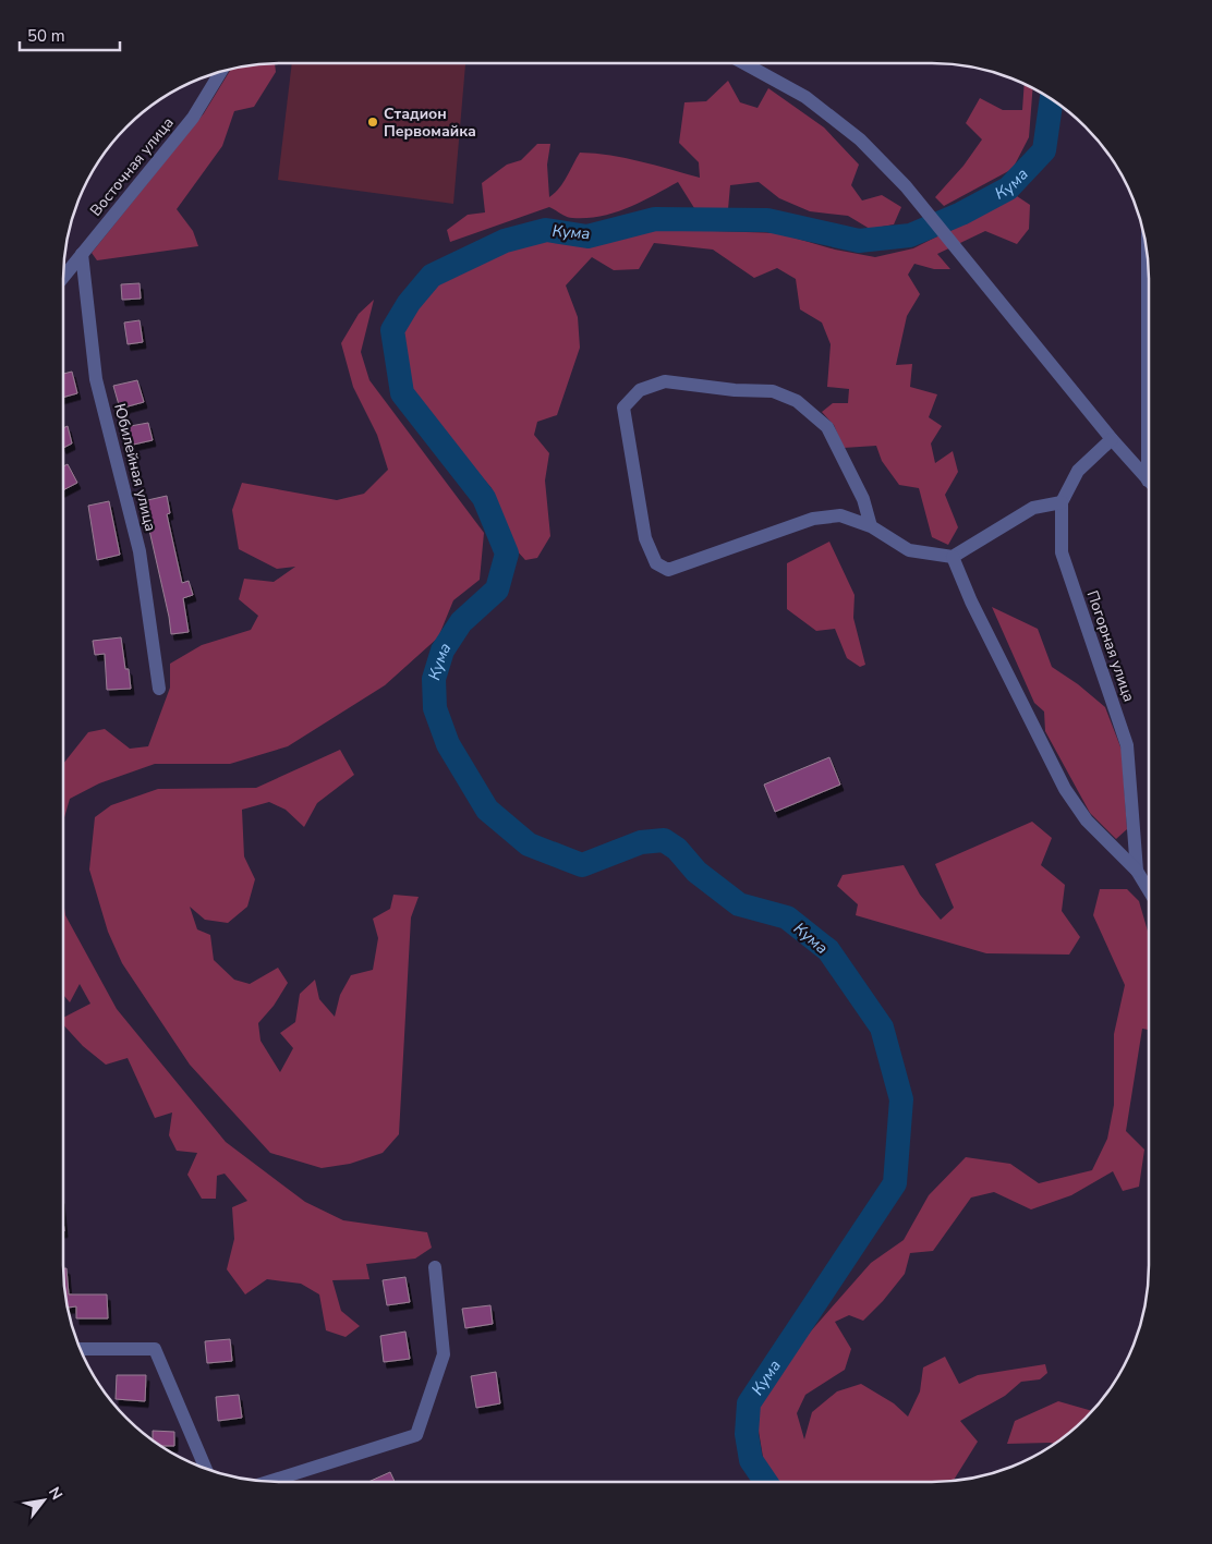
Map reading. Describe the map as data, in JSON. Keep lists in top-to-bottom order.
{
  "streets": {
    "street": ["Восточная улица", "Юбилейная улица", "Погорная улица"]
  },
  "crossings": [
    ["Восточная улица", "Юбилейная улица"]
  ],
  "water": ["Кума"],
  "places": ["Стадион Первомайка"],
  "scale_bar": "50 m",
  "north": "top right"
}
